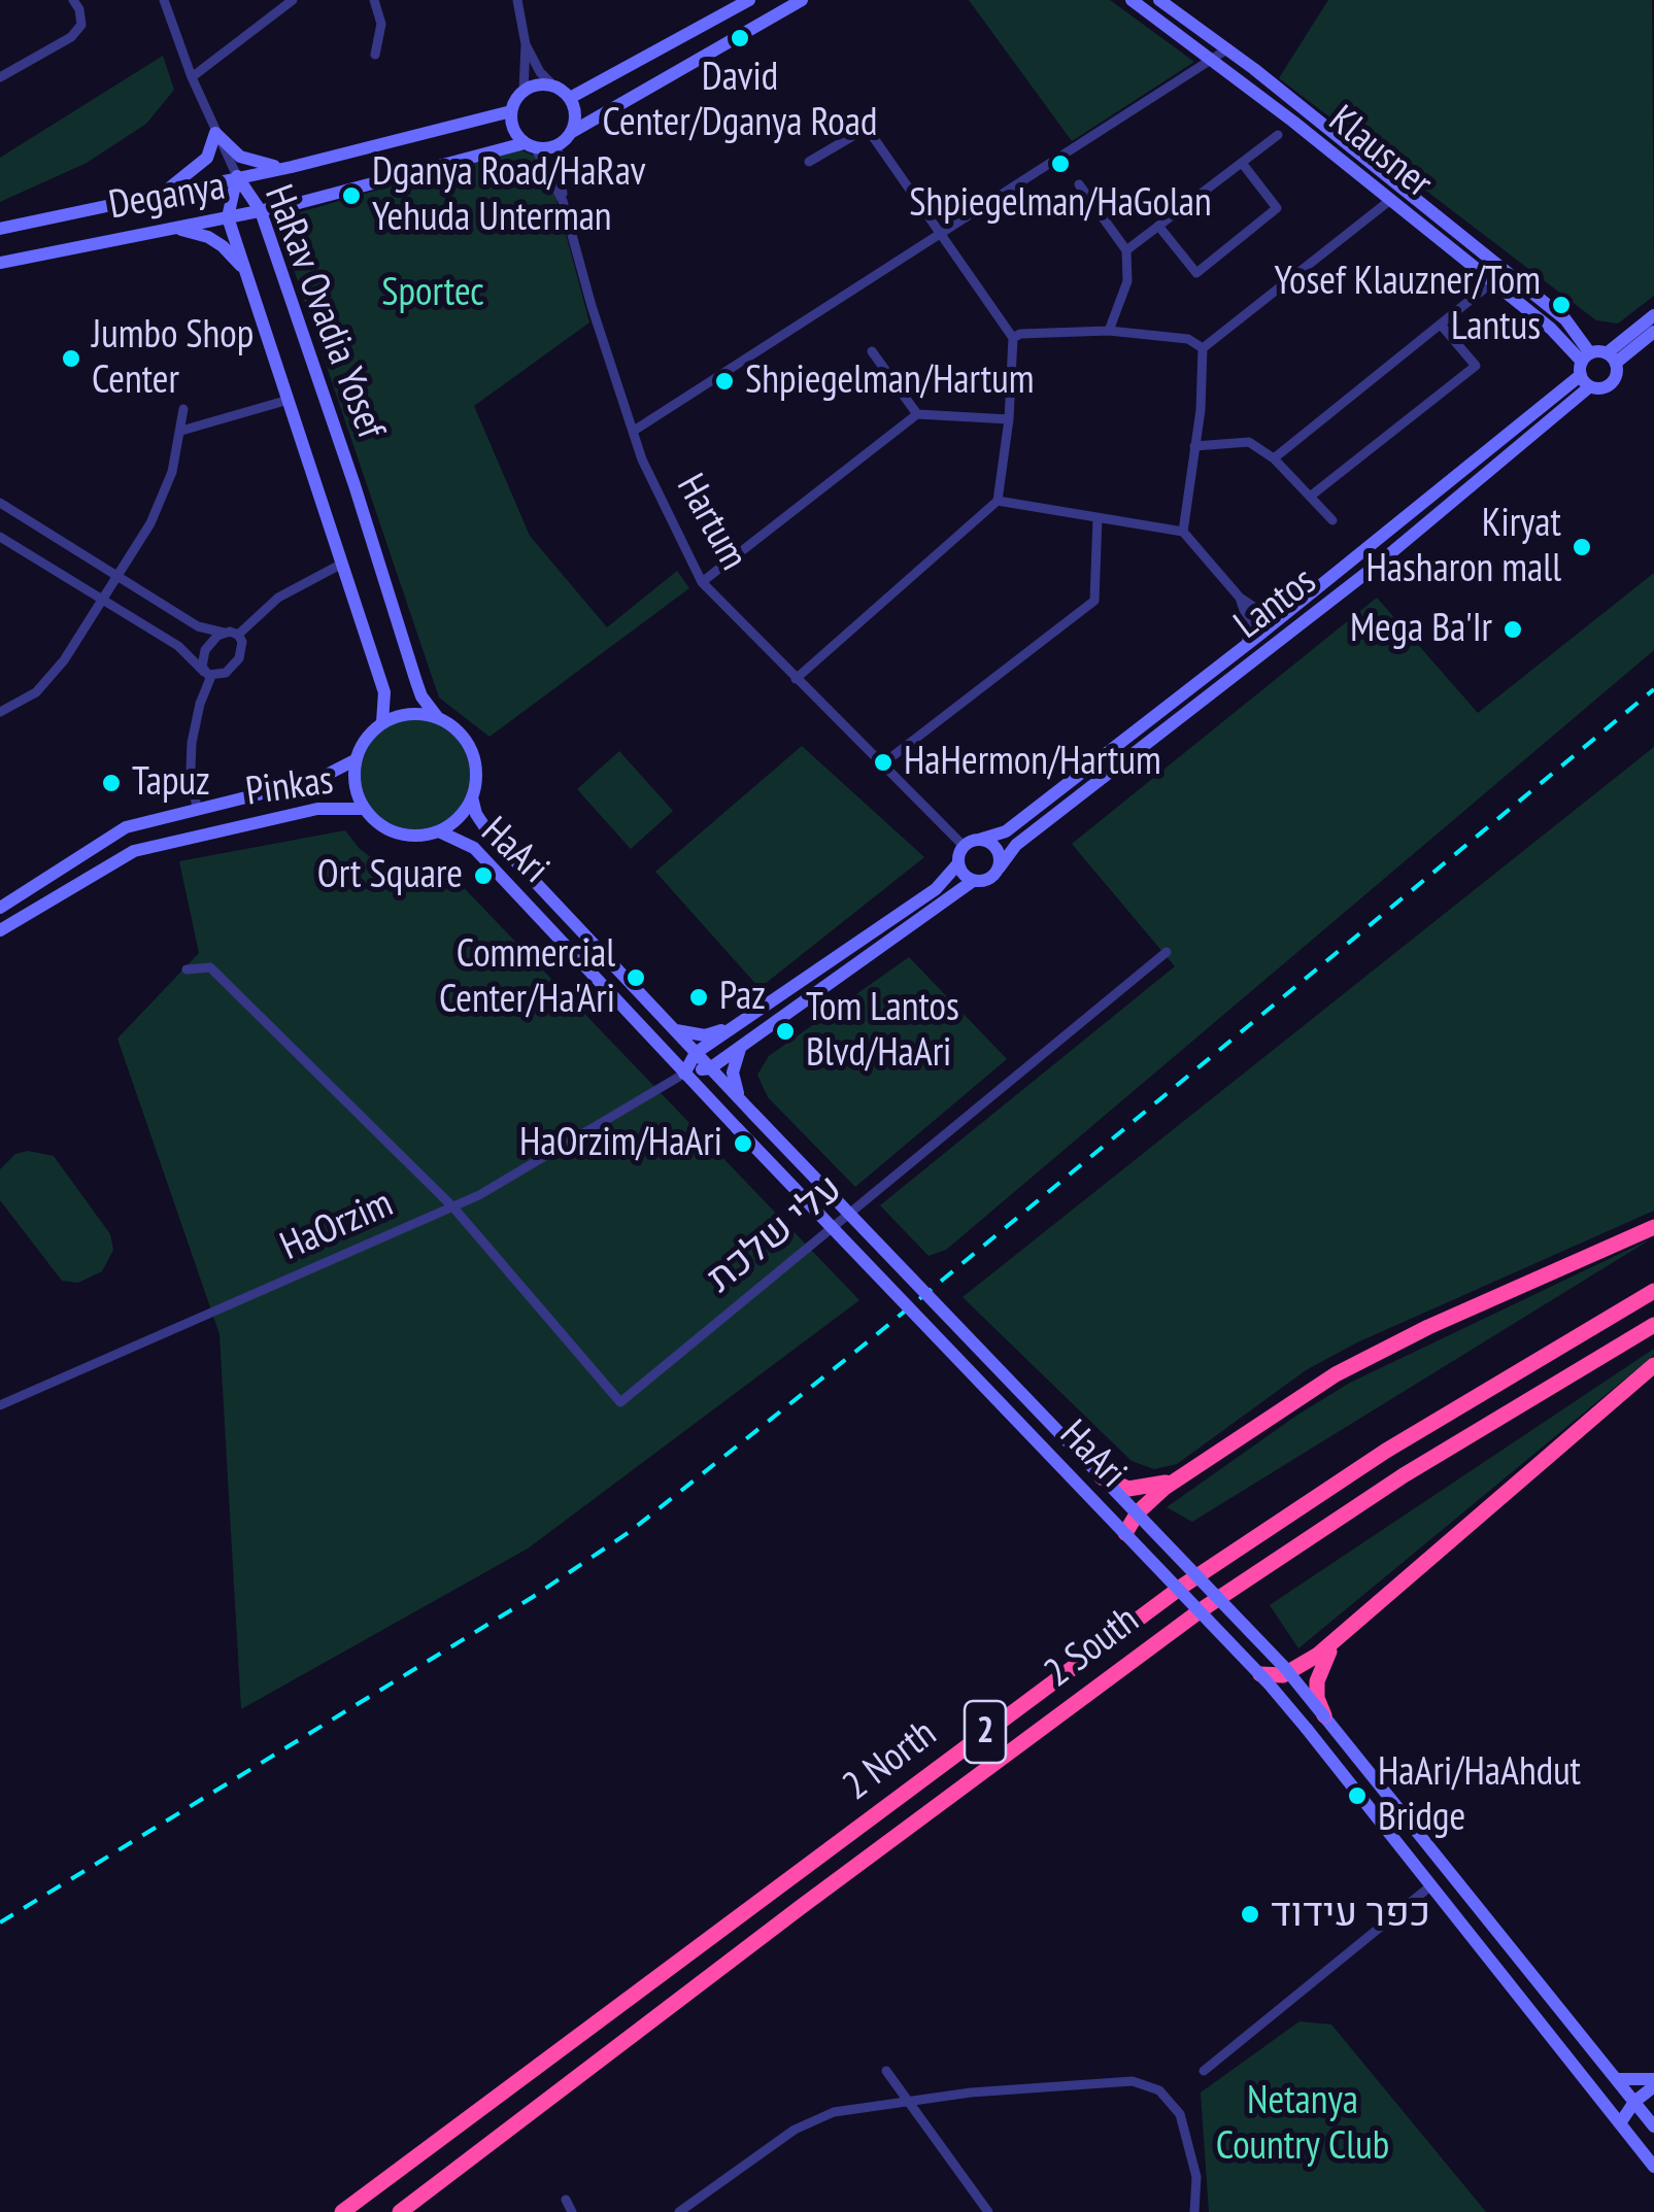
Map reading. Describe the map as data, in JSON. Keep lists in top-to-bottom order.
{
  "streets": {
    "highway": ["2 South", "2", "2 North"],
    "main road": [
      "Klausner",
      "Deganya",
      "HaRav Ovadia Yosef",
      "Lantos",
      "Pinkas",
      "HaAri"
    ],
    "street": ["Hartum", "HaOrzim", "עלי שלכת"]
  },
  "crossings": [
    ["Klausner", "Lantos"],
    ["Deganya", "HaRav Ovadia Yosef"],
    ["Deganya", "Hartum"],
    ["HaRav Ovadia Yosef", "Pinkas"],
    ["HaRav Ovadia Yosef", "HaAri"],
    ["Hartum", "Lantos"],
    ["Pinkas", "HaAri"],
    ["HaAri", "HaOrzim"],
    ["HaOrzim", "עלי שלכת"]
  ],
  "parks": ["Sportec", "Netanya Country Club"],
  "places": [
    "David Center/Dganya Road",
    "Shpiegelman/HaGolan",
    "Dganya Road/HaRav Yehuda Unterman",
    "Yosef Klauzner/Tom Lantus",
    "Jumbo Shop Center",
    "Shpiegelman/Hartum",
    "Kiryat Hasharon mall",
    "Mega Ba'Ir",
    "HaHermon/Hartum",
    "Tapuz",
    "Ort Square",
    "Commercial Center/Ha'Ari",
    "Paz",
    "Tom Lantos Blvd/HaAri",
    "HaOrzim/HaAri",
    "HaAri/HaAhdut Bridge",
    "כפר עידוד"
  ]
}
